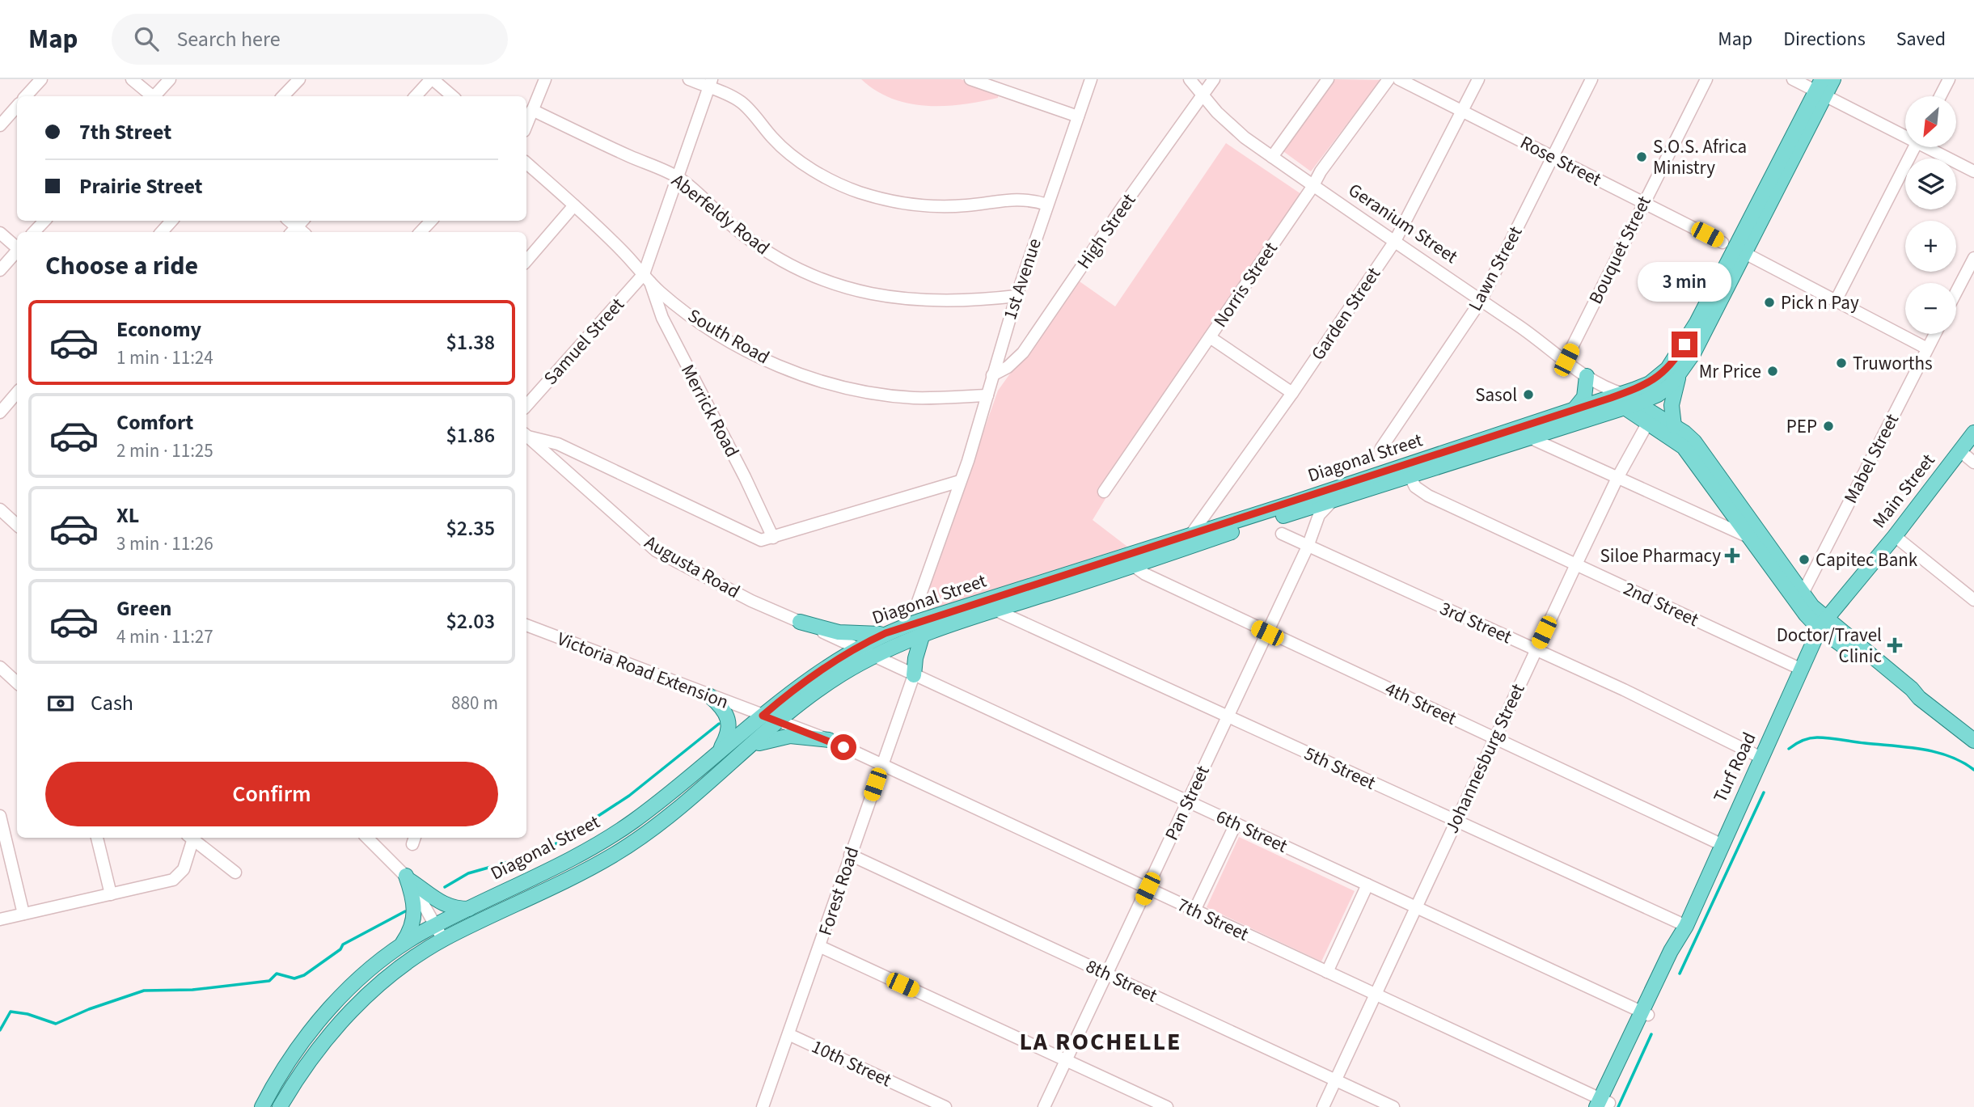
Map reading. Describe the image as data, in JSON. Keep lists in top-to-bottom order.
{
  "streets": {
    "main road": [
      "Geranium Street",
      "Diagonal Street",
      "Main Street",
      "Turf Road"
    ],
    "street": [
      "Rose Street",
      "Aberfeldy Road",
      "High Street",
      "Bouquet Street",
      "Lawn Street",
      "1st Avenue",
      "Norris Street",
      "Garden Street",
      "South Road",
      "Samuel Street",
      "Merrick Road",
      "Mabel Street",
      "Augusta Road",
      "2nd Street",
      "3rd Street",
      "Victoria Road Extension",
      "4th Street",
      "Johannesburg Street",
      "5th Street",
      "Pan Street",
      "6th Street",
      "Forest Road",
      "7th Street",
      "8th Street",
      "10th Street"
    ]
  },
  "crossings": [
    ["Rose Street", "Bouquet Street"],
    ["Rose Street", "Lawn Street"],
    ["Rose Street", "Garden Street"],
    ["Rose Street", "Mabel Street"],
    ["Aberfeldy Road", "1st Avenue"],
    ["Geranium Street", "High Street"],
    ["Geranium Street", "Bouquet Street"],
    ["Geranium Street", "Lawn Street"],
    ["Geranium Street", "Norris Street"],
    ["Geranium Street", "Garden Street"],
    ["Geranium Street", "Diagonal Street"],
    ["Geranium Street", "Mabel Street"],
    ["Geranium Street", "Main Street"],
    ["Geranium Street", "Johannesburg Street"],
    ["Geranium Street", "Turf Road"],
    ["High Street", "1st Avenue"],
    ["1st Avenue", "South Road"],
    ["Garden Street", "Diagonal Street"],
    ["South Road", "Samuel Street"],
    ["South Road", "Merrick Road"],
    ["Samuel Street", "Merrick Road"],
    ["Diagonal Street", "Augusta Road"],
    ["Diagonal Street", "2nd Street"],
    ["Diagonal Street", "Victoria Road Extension"],
    ["Diagonal Street", "4th Street"],
    ["Diagonal Street", "5th Street"],
    ["Diagonal Street", "Pan Street"],
    ["Diagonal Street", "6th Street"],
    ["Diagonal Street", "7th Street"],
    ["Main Street", "Turf Road"],
    ["Augusta Road", "6th Street"],
    ["2nd Street", "Johannesburg Street"],
    ["2nd Street", "Turf Road"],
    ["3rd Street", "Johannesburg Street"],
    ["3rd Street", "Turf Road"],
    ["3rd Street", "Pan Street"],
    ["Victoria Road Extension", "7th Street"],
    ["4th Street", "Johannesburg Street"],
    ["4th Street", "Turf Road"],
    ["4th Street", "Pan Street"],
    ["Johannesburg Street", "5th Street"],
    ["Johannesburg Street", "6th Street"],
    ["Johannesburg Street", "7th Street"],
    ["Johannesburg Street", "8th Street"],
    ["Turf Road", "5th Street"],
    ["Turf Road", "6th Street"],
    ["Turf Road", "7th Street"],
    ["5th Street", "Pan Street"],
    ["Pan Street", "6th Street"],
    ["Pan Street", "7th Street"],
    ["Pan Street", "8th Street"],
    ["6th Street", "Forest Road"],
    ["Forest Road", "7th Street"],
    ["Forest Road", "8th Street"],
    ["Forest Road", "10th Street"]
  ],
  "districts": ["LA ROCHELLE"],
  "places": {
    "other": [
      "S.O.S. Africa Ministry",
      "Pick n Pay",
      "Truworths",
      "Mr Price",
      "Sasol",
      "PEP",
      "Capitec Bank"
    ],
    "health": ["Siloe Pharmacy", "Doctor/Travel Clinic"]
  },
  "north": "bottom left",
  "page": {
    "header": "Map",
    "search": "Search here",
    "nav": ["Map", "Directions", "Saved"],
    "map_buttons": ["+", "−"],
    "banner": ["7th Street", "Prairie Street"],
    "heading": "Choose a ride",
    "bubble": "3 min",
    "list": [
      {
        "name": "Economy",
        "note": "1 min · 11:24",
        "value": "$1.38"
      },
      {
        "name": "Comfort",
        "note": "2 min · 11:25",
        "value": "$1.86"
      },
      {
        "name": "XL",
        "note": "3 min · 11:26",
        "value": "$2.35"
      },
      {
        "name": "Green",
        "note": "4 min · 11:27",
        "value": "$2.03"
      }
    ],
    "pay": ["Cash", "880 m"],
    "buttons": "Confirm"
  }
}
